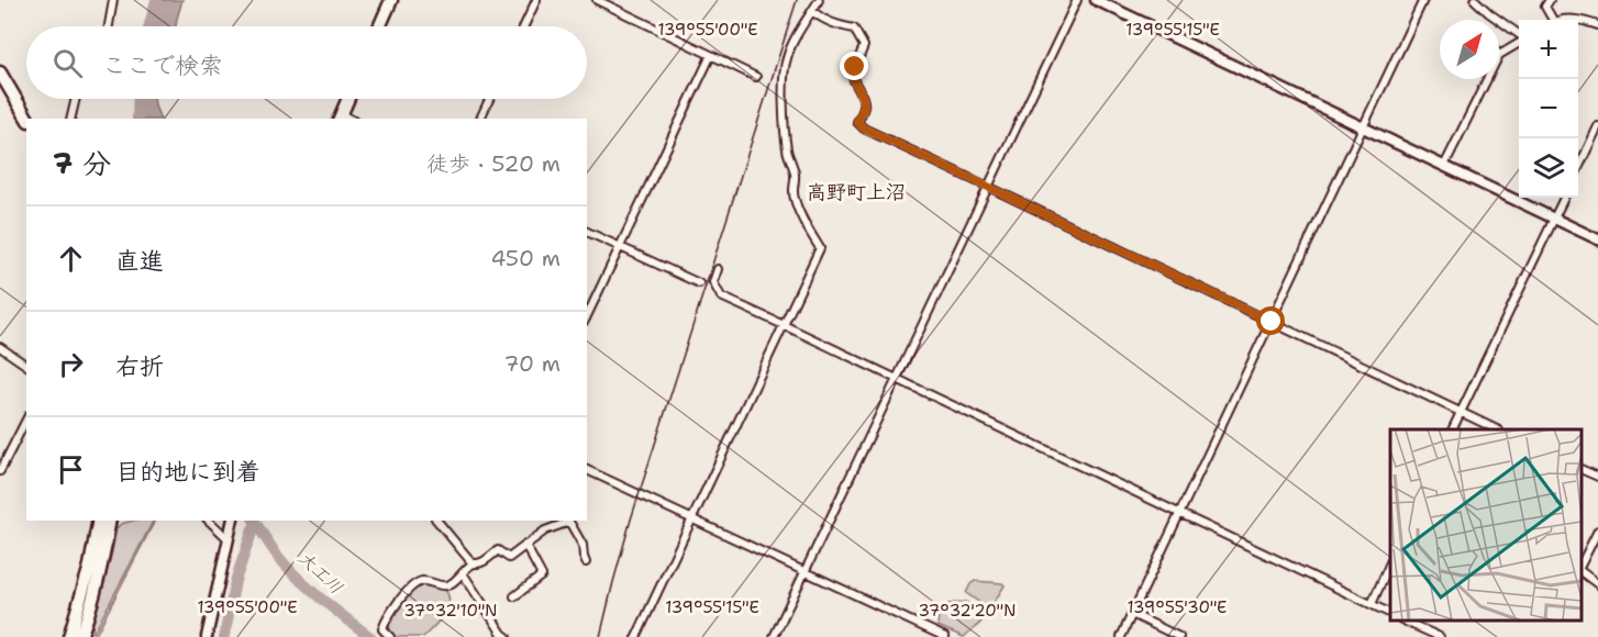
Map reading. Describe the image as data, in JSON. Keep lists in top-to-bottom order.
{
  "districts": ["高野町上沼"],
  "water": ["大工川"],
  "north": "top right",
  "page": {
    "map_buttons": ["+", "−"],
    "search": "ここで検索",
    "heading": ["7 分", "徒歩 · 520 m"],
    "list": [
      ["直進", "450 m"],
      ["右折", "70 m"],
      "目的地に到着"
    ]
  },
  "coordinates": [
    "139°55'00\"E",
    "139°55'15\"E",
    "139°55'30\"E",
    "37°32'10\"N",
    "37°32'20\"N"
  ]
}
